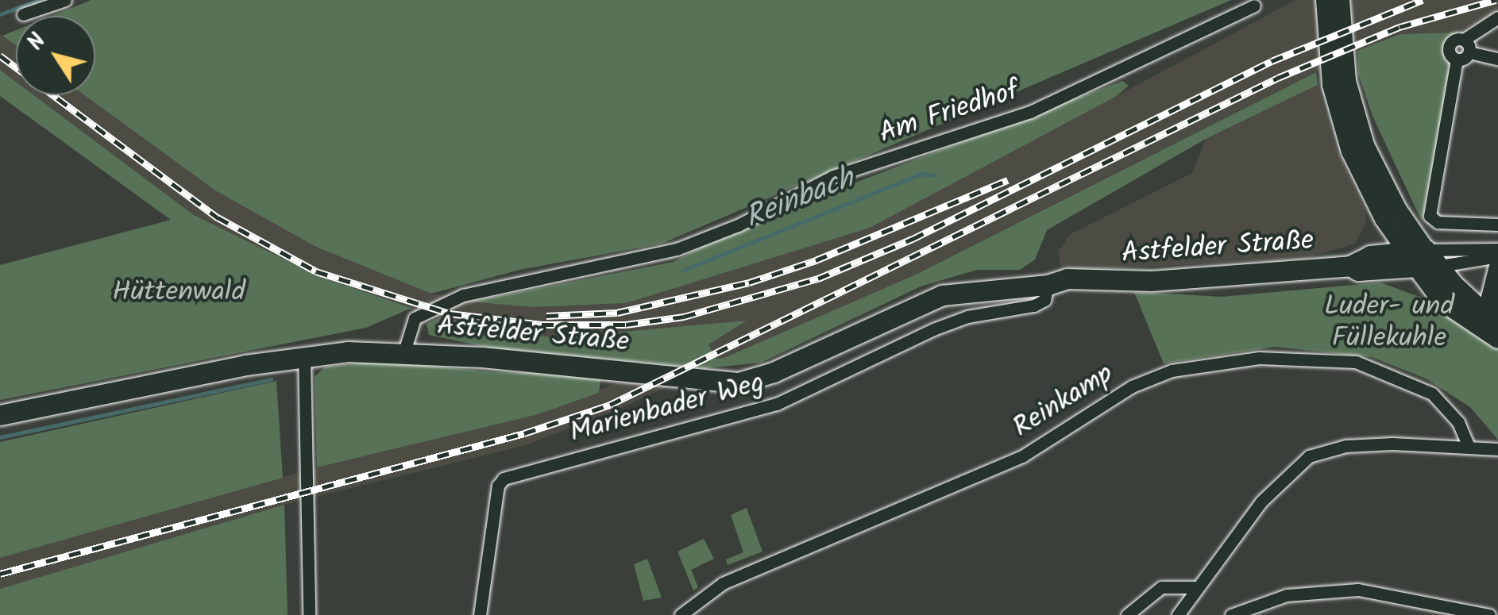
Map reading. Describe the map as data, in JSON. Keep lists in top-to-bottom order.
{
  "streets": {
    "main road": ["Astfelder Straße"],
    "street": ["Am Friedhof", "Reinkamp", "Marienbader Weg"]
  },
  "crossings": [
    ["Am Friedhof", "Astfelder Straße"],
    ["Astfelder Straße", "Marienbader Weg"]
  ],
  "water": ["Reinbach"],
  "parks": ["Hüttenwald", "Luder- und Füllekuhle"],
  "north": "top left"
}
